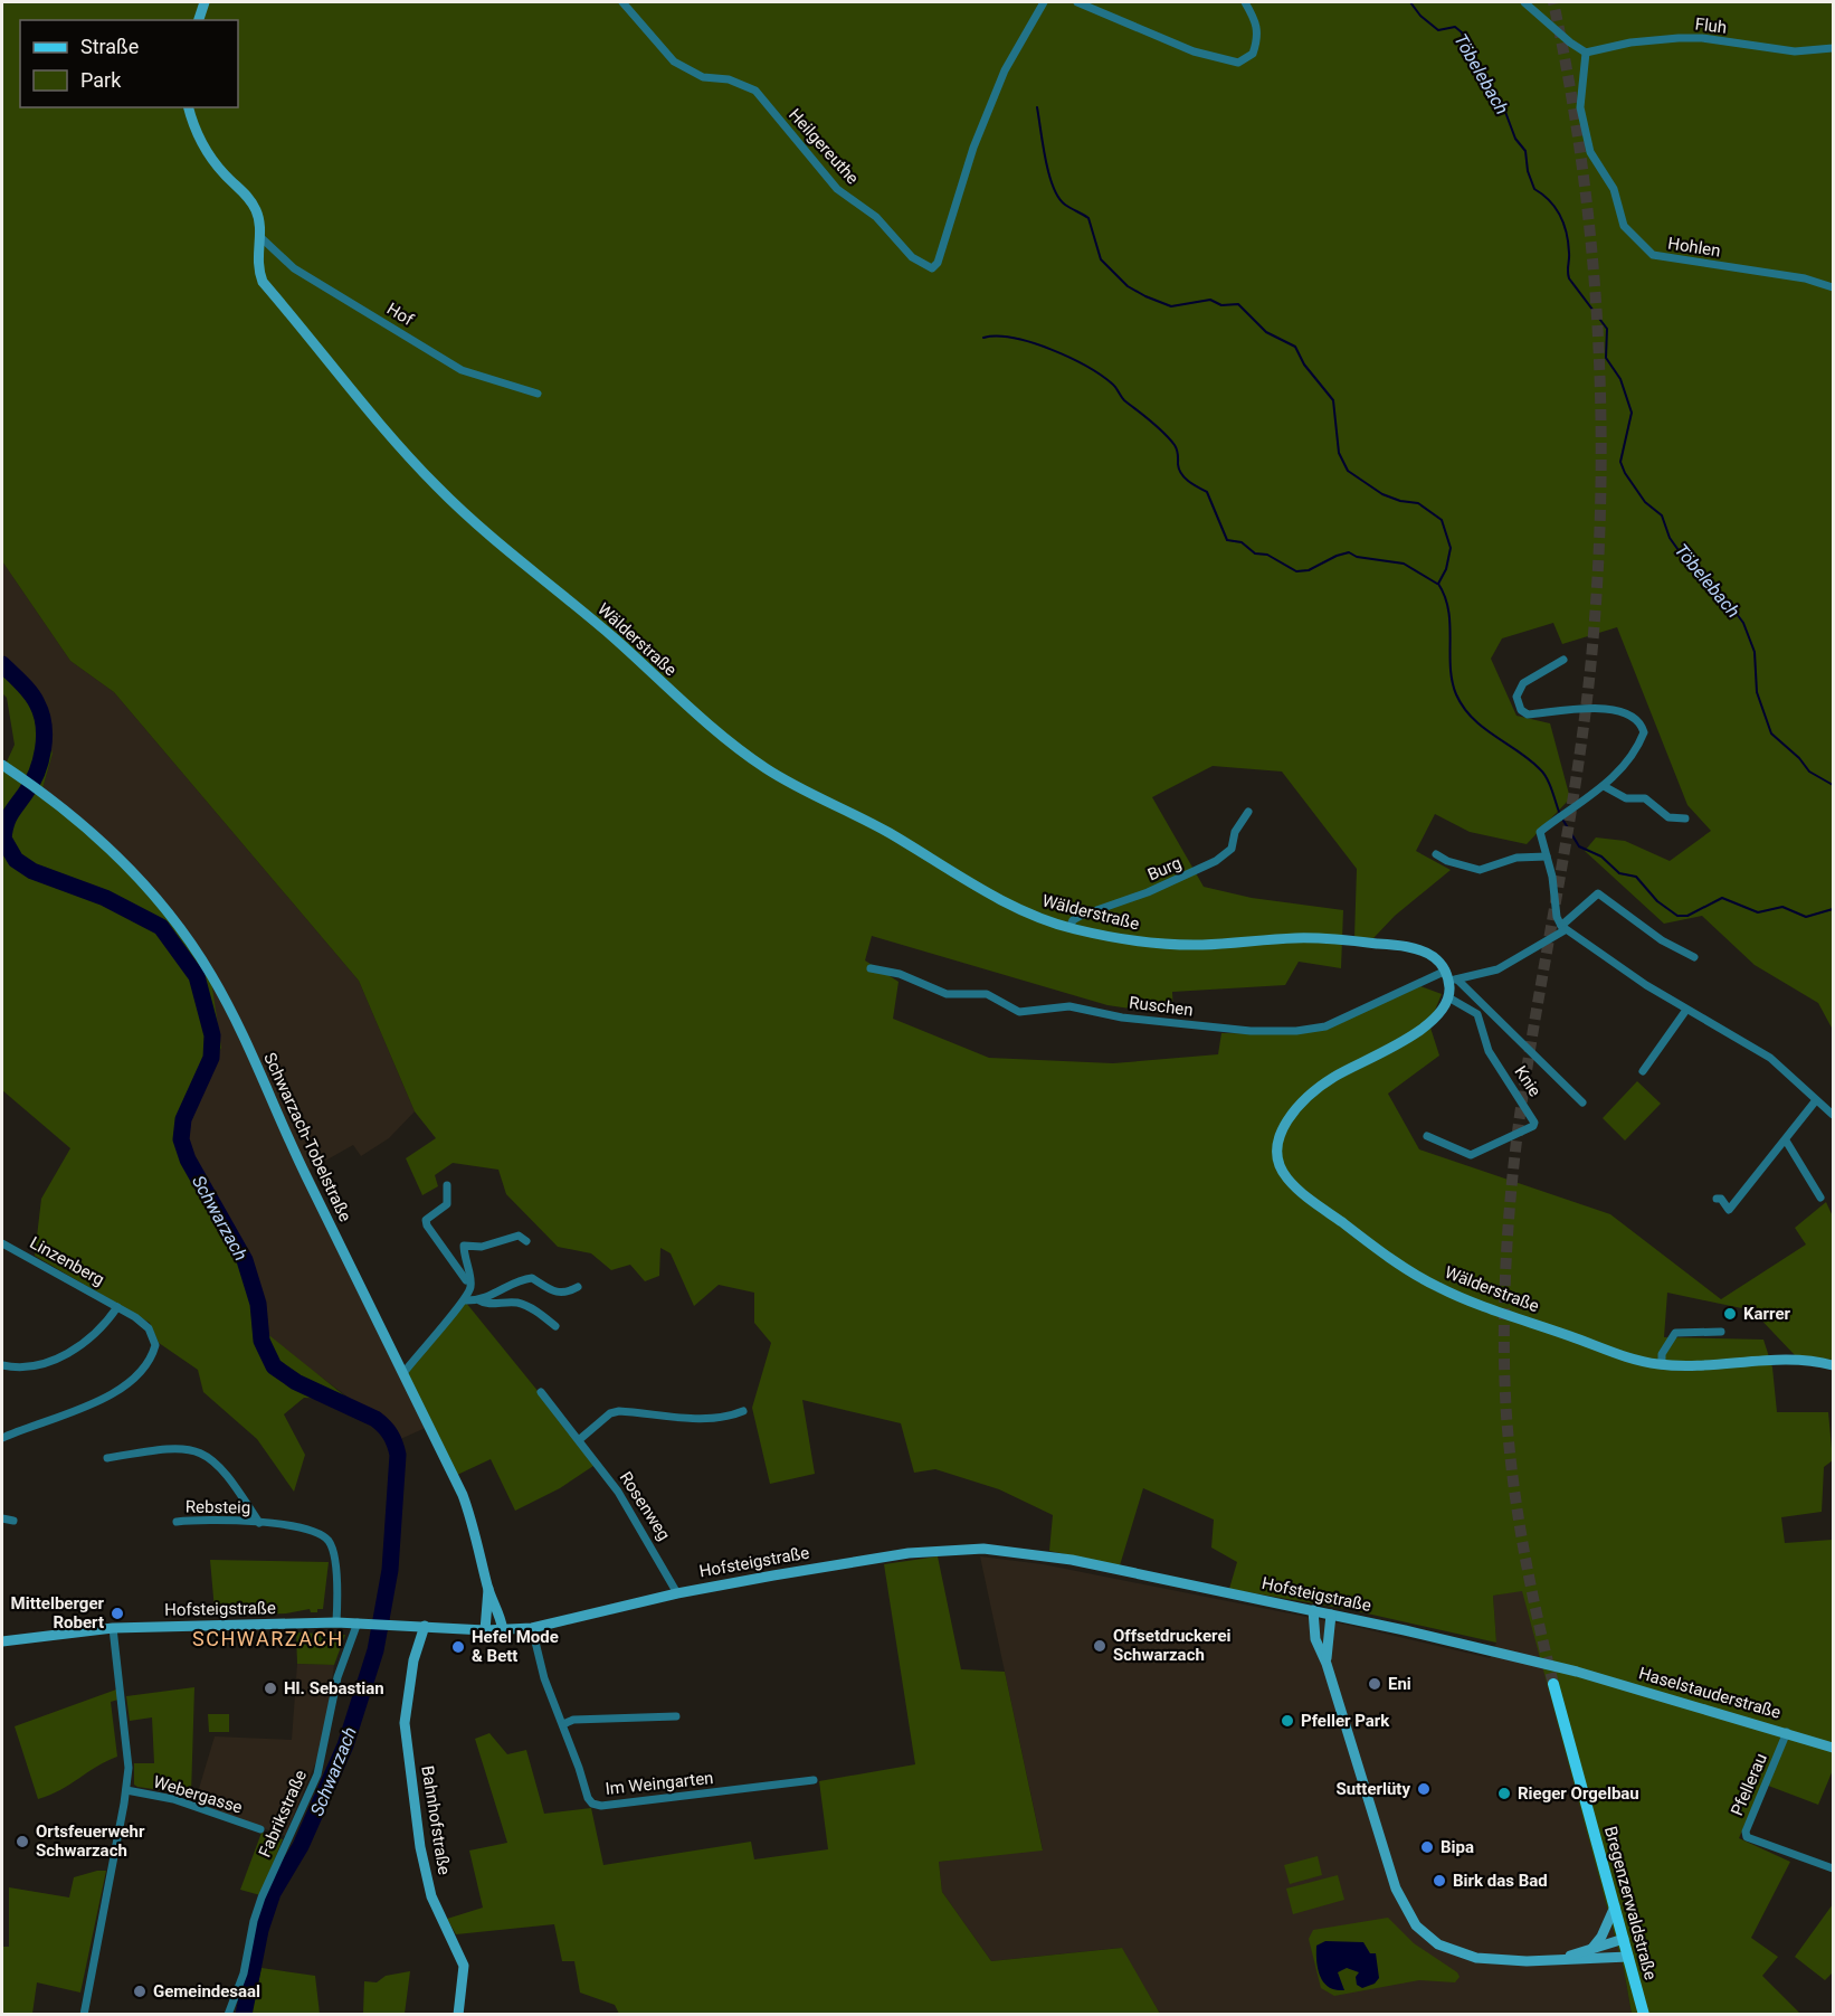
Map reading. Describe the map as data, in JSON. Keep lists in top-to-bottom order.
{
  "streets": {
    "main road": [
      "Wälderstraße",
      "Schwarzach-Tobelstraße",
      "Hofsteigstraße",
      "Haselstauderstraße",
      "Bahnhofstraße",
      "Bregenzerwaldstraße"
    ],
    "street": [
      "Fluh",
      "Heilgereuthe",
      "Hohlen",
      "Hof",
      "Burg",
      "Ruschen",
      "Knie",
      "Linzenberg",
      "Rosenweg",
      "Rebsteig",
      "Im Weingarten",
      "Pfellerau",
      "Webergasse",
      "Fabrikstraße"
    ]
  },
  "crossings": [
    ["Fluh", "Hohlen"],
    ["Hof", "Wälderstraße"],
    ["Wälderstraße", "Burg"],
    ["Wälderstraße", "Ruschen"],
    ["Wälderstraße", "Knie"],
    ["Ruschen", "Knie"],
    ["Schwarzach-Tobelstraße", "Hofsteigstraße"],
    ["Rosenweg", "Hofsteigstraße"],
    ["Rebsteig", "Hofsteigstraße"],
    ["Hofsteigstraße", "Haselstauderstraße"],
    ["Hofsteigstraße", "Im Weingarten"],
    ["Hofsteigstraße", "Fabrikstraße"],
    ["Hofsteigstraße", "Bahnhofstraße"],
    ["Haselstauderstraße", "Pfellerau"]
  ],
  "districts": ["SCHWARZACH"],
  "water": ["Töbelebach", "Schwarzach"],
  "places": [
    "Karrer",
    "Mittelberger Robert",
    "Offsetdruckerei Schwarzach",
    "Hefel Mode & Bett",
    "Eni",
    "Hl. Sebastian",
    "Pfeller Park",
    "Sutterlüty",
    "Rieger Orgelbau",
    "Ortsfeuerwehr Schwarzach",
    "Bipa",
    "Birk das Bad",
    "Gemeindesaal"
  ],
  "legend": ["Straße", "Park"]
}
